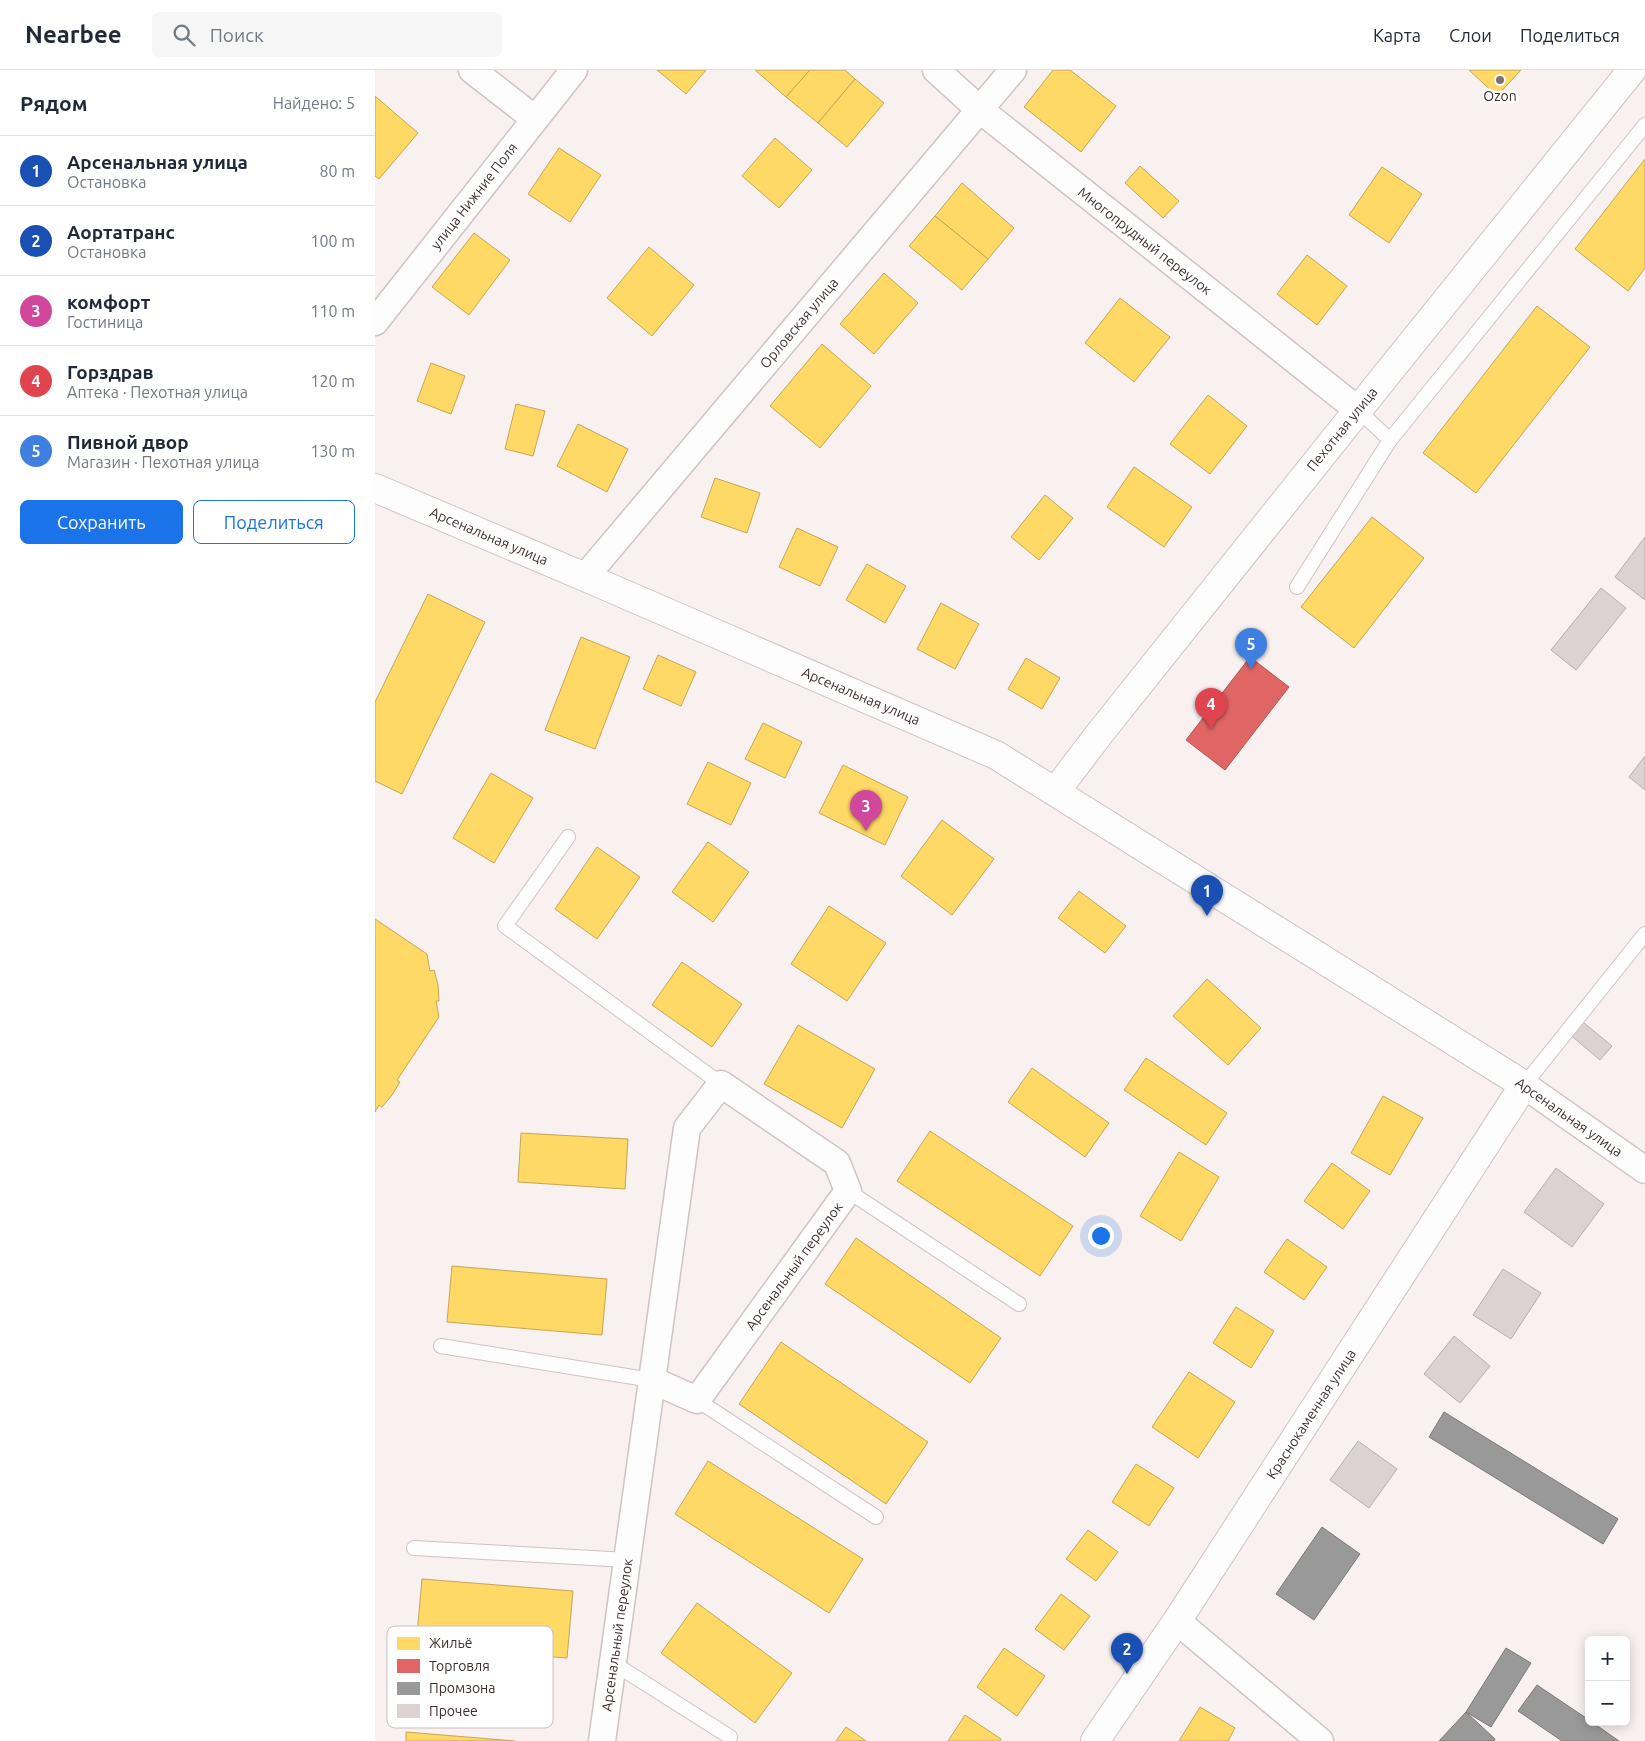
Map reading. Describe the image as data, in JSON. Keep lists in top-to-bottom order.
{
  "streets": {
    "street": [
      "улица Нижние Поля",
      "Многопрудный переулок",
      "Орловская улица",
      "Пехотная улица",
      "Арсенальная улица",
      "Арсенальный переулок",
      "Краснокаменная улица"
    ]
  },
  "crossings": [
    ["Многопрудный переулок", "Орловская улица"],
    ["Многопрудный переулок", "Пехотная улица"],
    ["Орловская улица", "Арсенальная улица"],
    ["Пехотная улица", "Арсенальная улица"],
    ["Арсенальная улица", "Краснокаменная улица"]
  ],
  "places": ["Ozon"],
  "legend": [
    "Жильё",
    "Торговля",
    "Промзона",
    "Прочее"
  ],
  "page": {
    "header": "Nearbee",
    "search": "Поиск",
    "nav": ["Карта", "Слои", "Поделиться"],
    "heading": ["Рядом", "Найдено: 5"],
    "list": [
      {
        "mark": "1",
        "name": "Арсенальная улица",
        "note": "Остановка",
        "value": "80 m"
      },
      {
        "mark": "2",
        "name": "Аортатранс",
        "note": "Остановка",
        "value": "100 m"
      },
      {
        "mark": "3",
        "name": "комфорт",
        "note": "Гостиница",
        "value": "110 m"
      },
      {
        "mark": "4",
        "name": "Горздрав",
        "note": "Аптека · Пехотная улица",
        "value": "120 m"
      },
      {
        "mark": "5",
        "name": "Пивной двор",
        "note": "Магазин · Пехотная улица",
        "value": "130 m"
      }
    ],
    "buttons": ["Сохранить", "Поделиться"],
    "pins": [
      "5",
      "4",
      "3",
      "1",
      "2"
    ],
    "map_buttons": ["+", "−"]
  }
}
